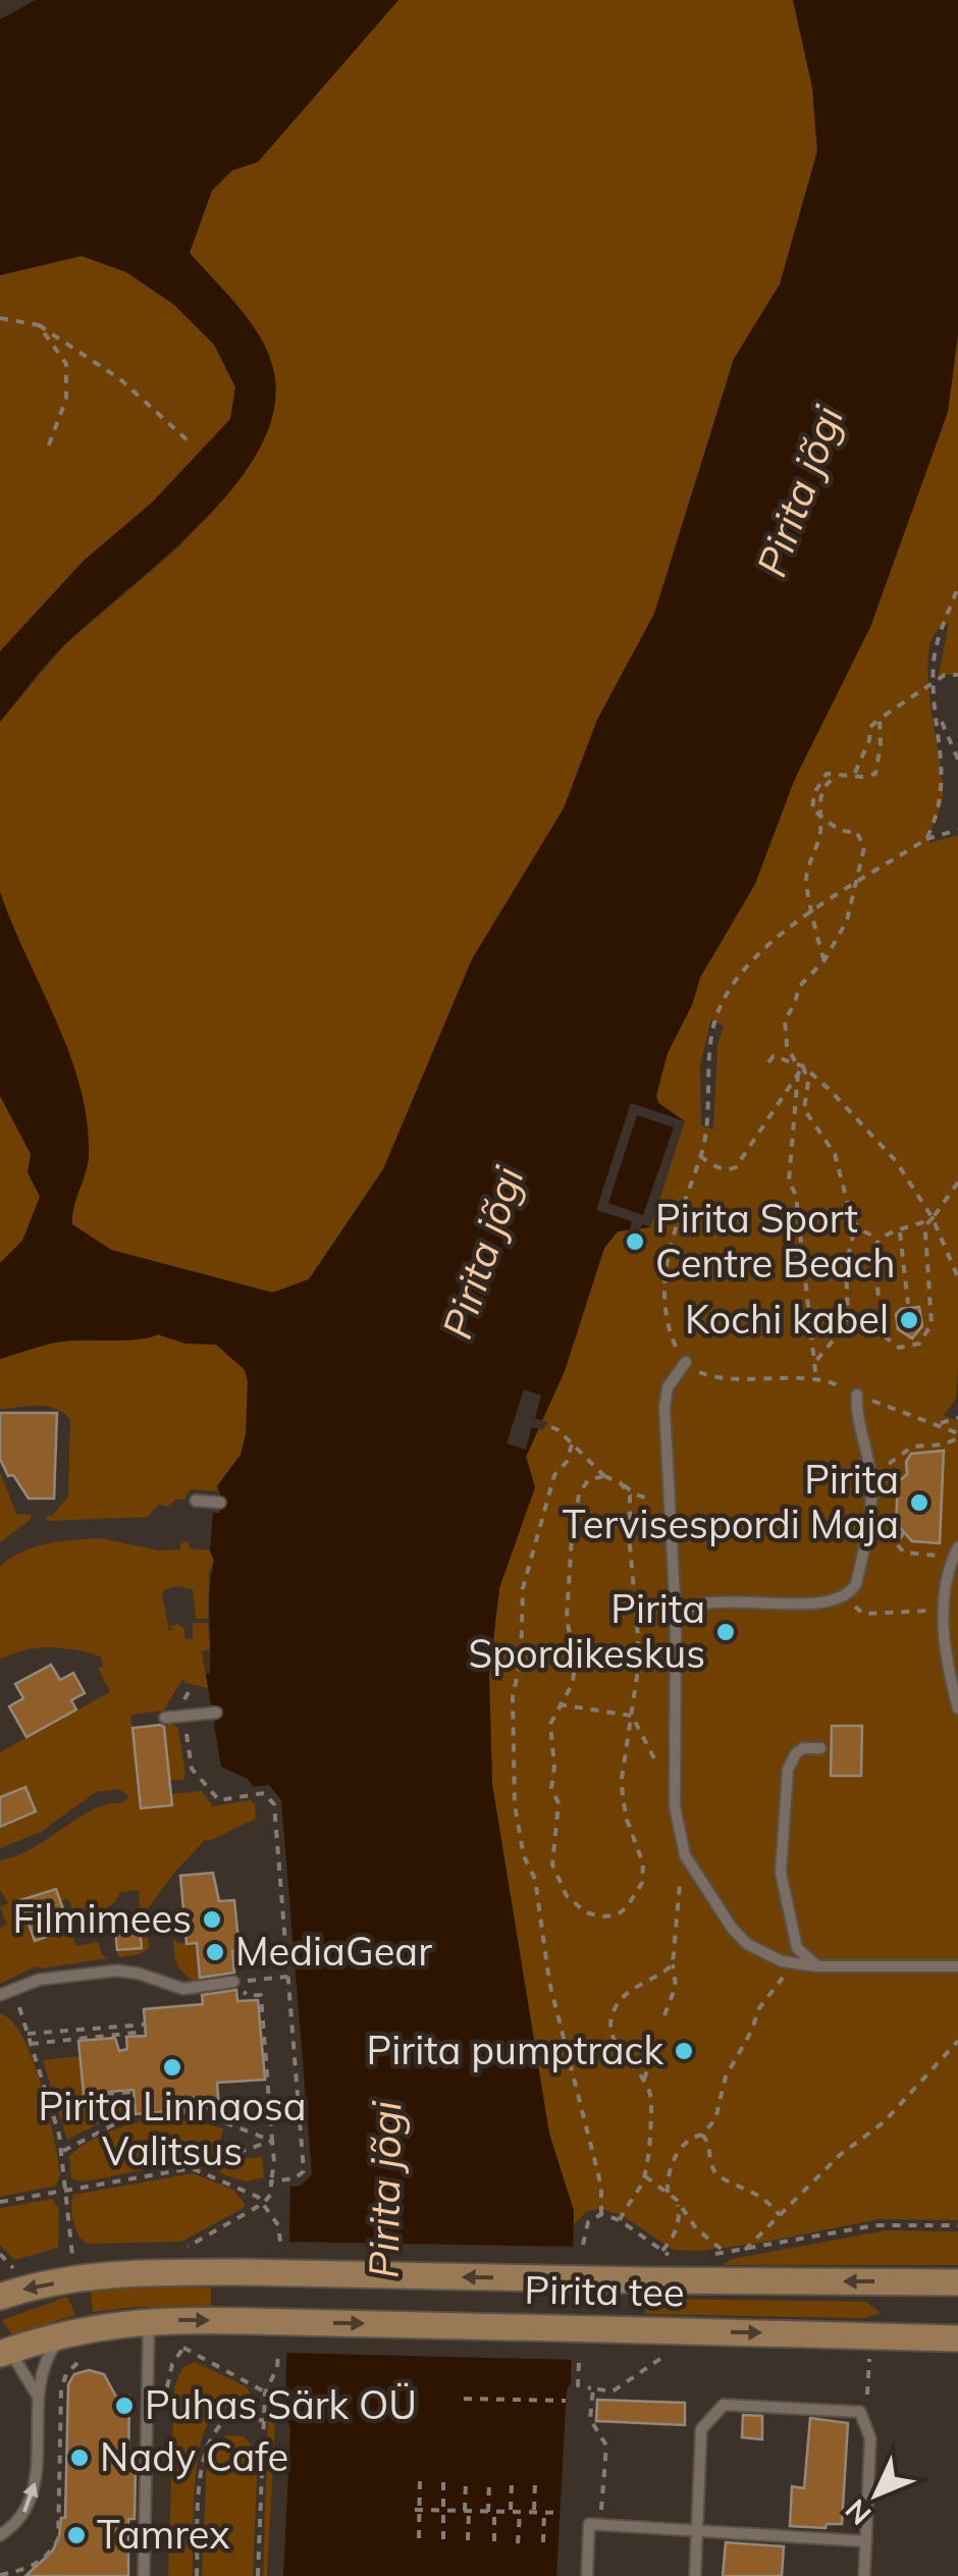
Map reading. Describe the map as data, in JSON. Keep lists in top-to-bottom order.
{
  "streets": {
    "main road": ["Pirita tee"]
  },
  "water": ["Pirita jõgi"],
  "places": [
    "Pirita Sport Centre Beach",
    "Kochi kabel",
    "Pirita Tervisespordi Maja",
    "Pirita Spordikeskus",
    "Filmimees",
    "MediaGear",
    "Pirita pumptrack",
    "Pirita Linnaosa Valitsus",
    "Puhas Särk OÜ",
    "Nady Cafe",
    "Tamrex"
  ],
  "north": "bottom left"
}
